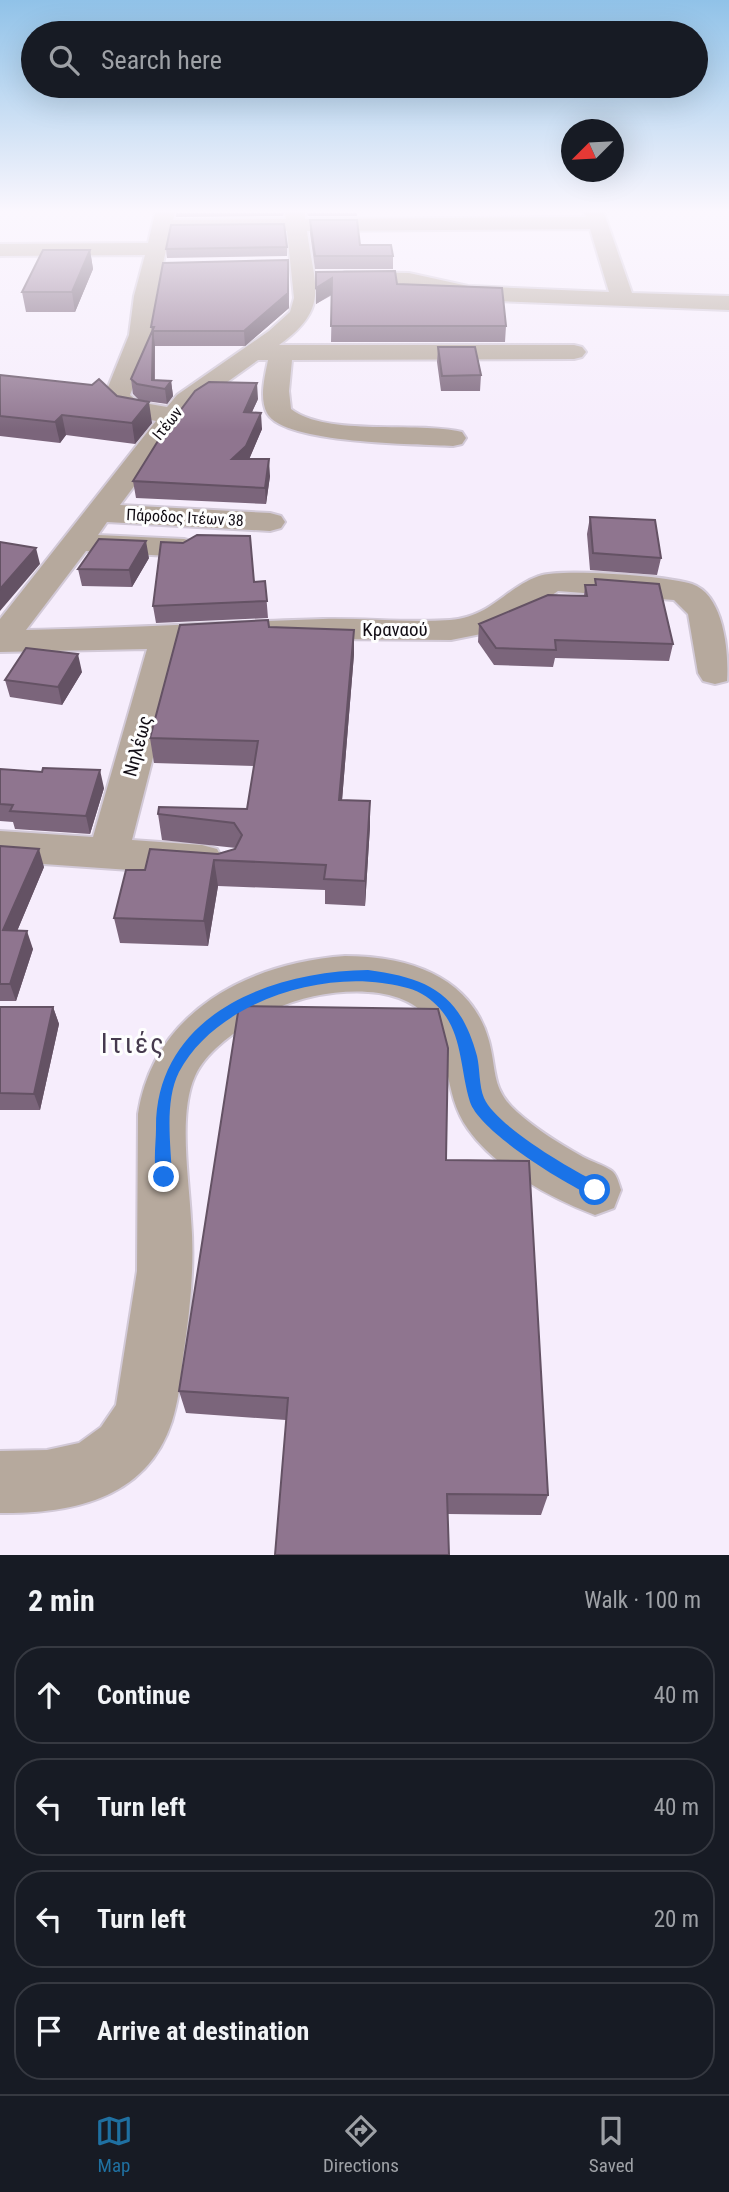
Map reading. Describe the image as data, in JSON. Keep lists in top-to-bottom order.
{
  "streets": {
    "street": [
      "Ιτέων",
      "Πάροδος Ιτέων 38",
      "Κραναού",
      "Νηλέως"
    ]
  },
  "crossings": [
    ["Ιτέων", "Πάροδος Ιτέων 38"],
    ["Ιτέων", "Κραναού"],
    ["Κραναού", "Νηλέως"]
  ],
  "districts": ["Ιτιές"],
  "north": "bottom left",
  "page": {
    "search": "Search here",
    "heading": ["2 min", "Walk · 100 m"],
    "list": [
      ["Continue", "40 m"],
      ["Turn left", "40 m"],
      ["Turn left", "20 m"],
      "Arrive at destination"
    ],
    "nav": ["Map", "Directions", "Saved"]
  }
}
